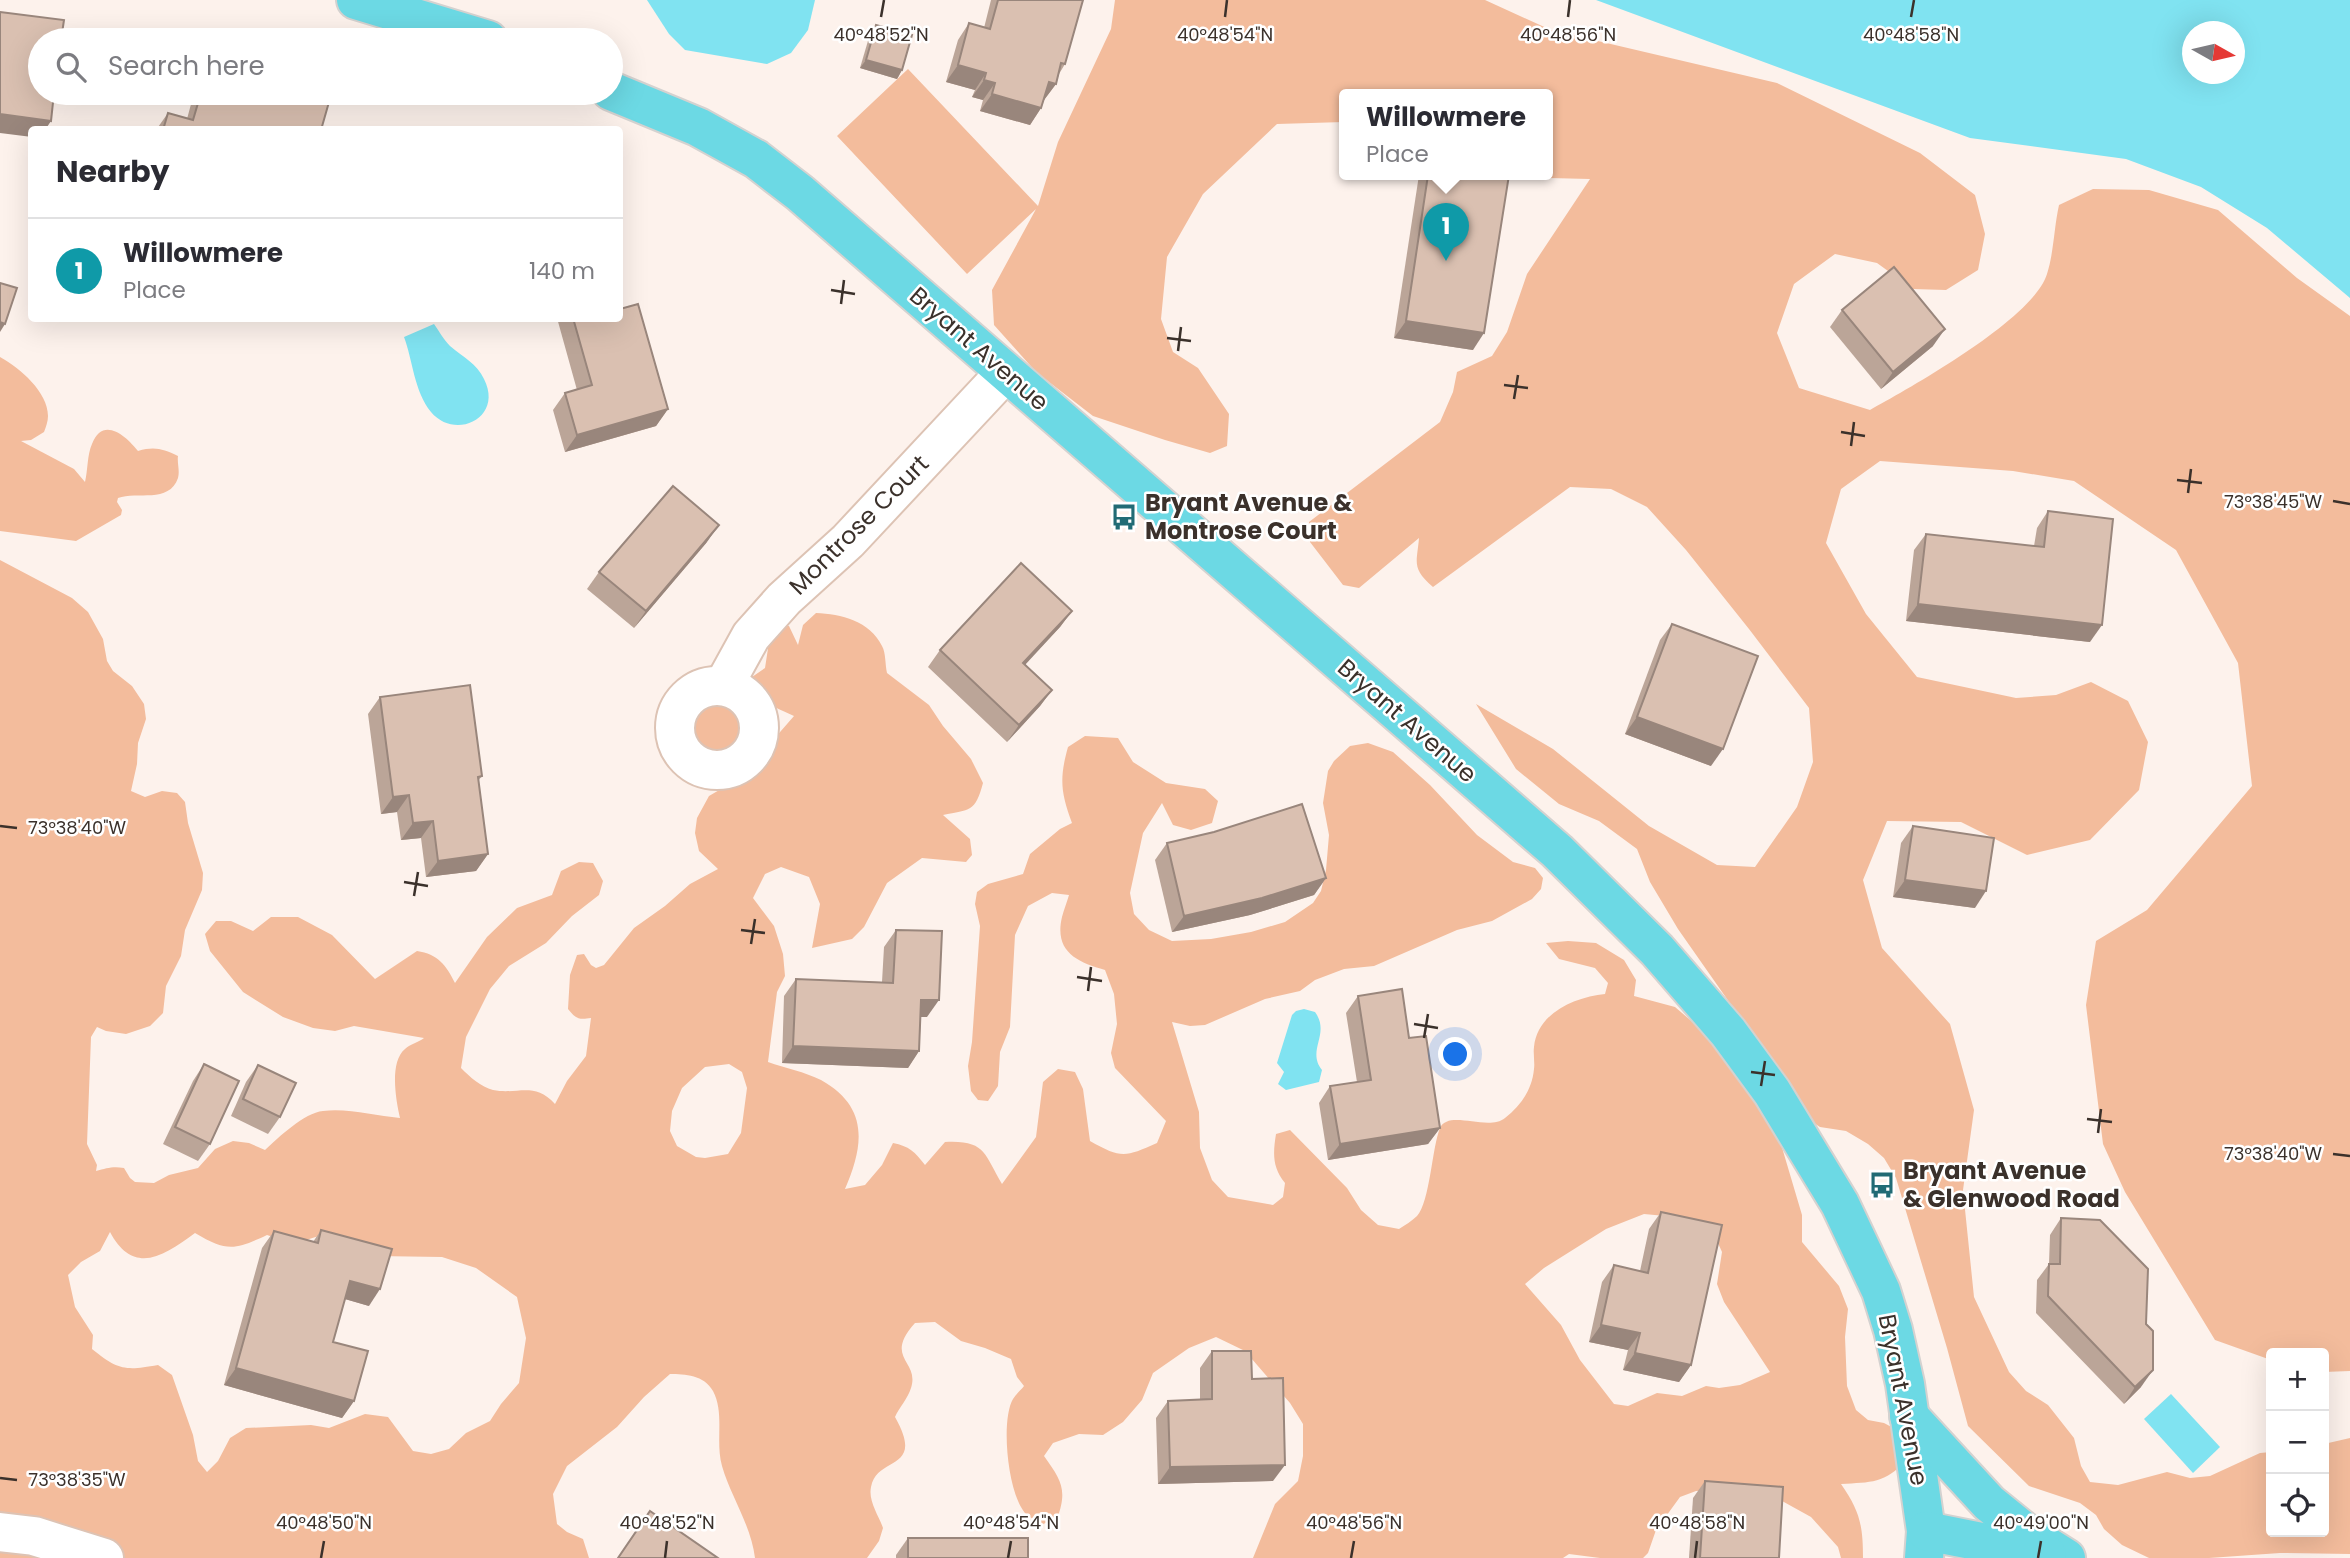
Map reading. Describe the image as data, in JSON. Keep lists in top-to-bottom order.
{
  "streets": {
    "main road": ["Bryant Avenue"],
    "street": ["Montrose Court"]
  },
  "crossings": [
    ["Bryant Avenue", "Montrose Court"]
  ],
  "places": {
    "bus stop": ["Bryant Avenue & Montrose Court", "Bryant Avenue & Glenwood Road"]
  },
  "north": "right",
  "page": {
    "search": "Search here",
    "popup": ["Willowmere", "Place"],
    "heading": "Nearby",
    "pins": "1",
    "list": [
      {
        "mark": "1",
        "name": "Willowmere",
        "note": "Place",
        "value": "140 m"
      }
    ],
    "map_buttons": ["+", "−"]
  },
  "coordinates": [
    "40°48'52\"N",
    "40°48'54\"N",
    "40°48'56\"N",
    "40°48'58\"N",
    "73°38'45\"W",
    "73°38'40\"W",
    "73°38'35\"W",
    "40°48'50\"N",
    "40°49'00\"N"
  ]
}
